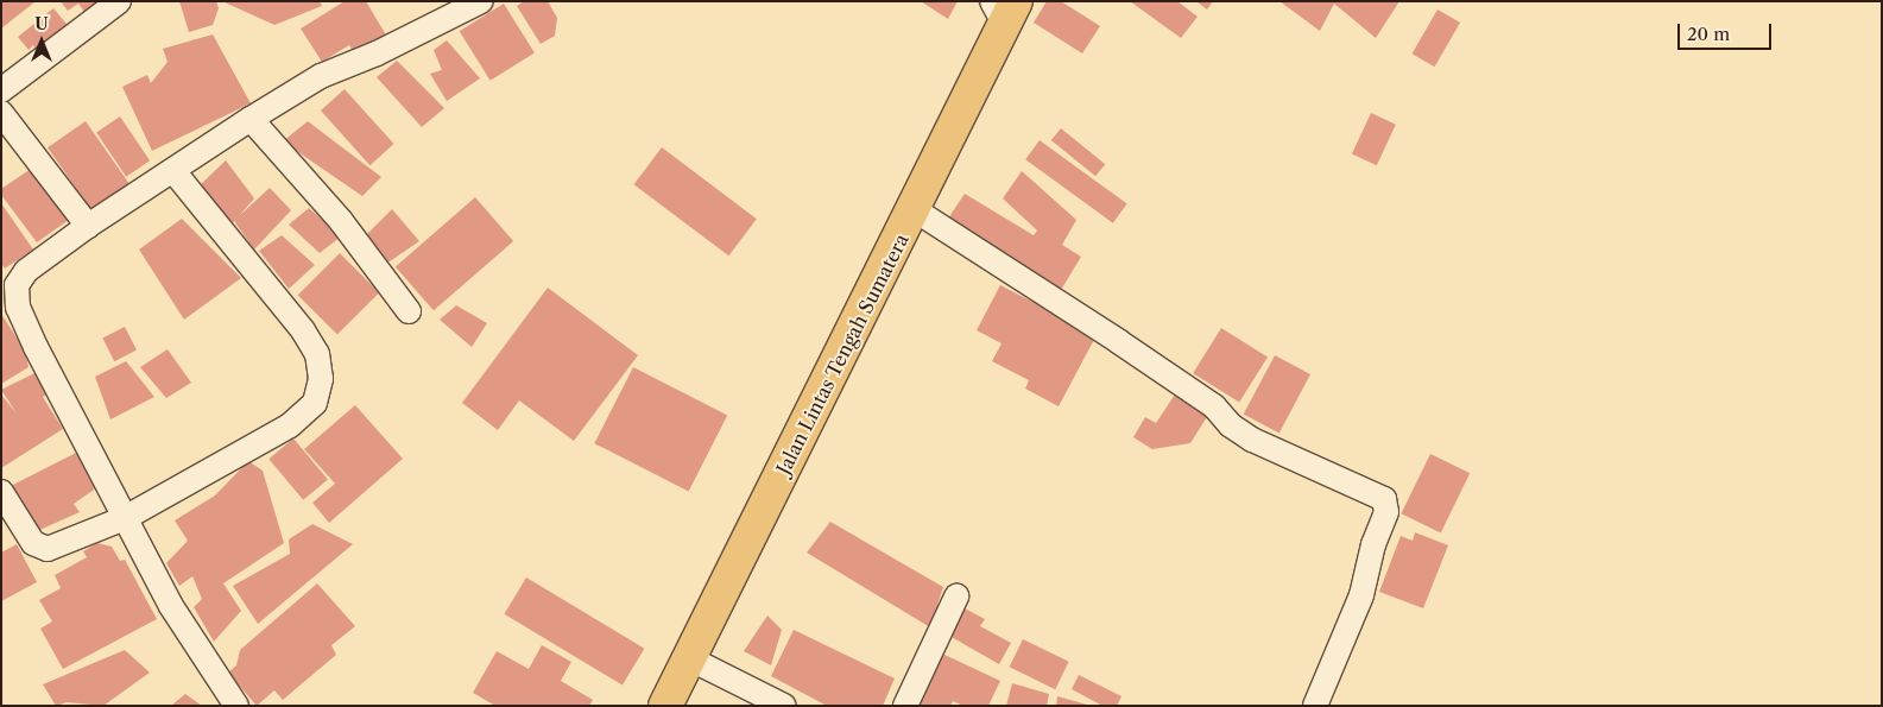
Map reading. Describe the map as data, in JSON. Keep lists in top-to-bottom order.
{
  "streets": {
    "highway": ["Jalan Lintas Tengah Sumatera"]
  },
  "scale_bar": "20 m",
  "north": "top"
}
